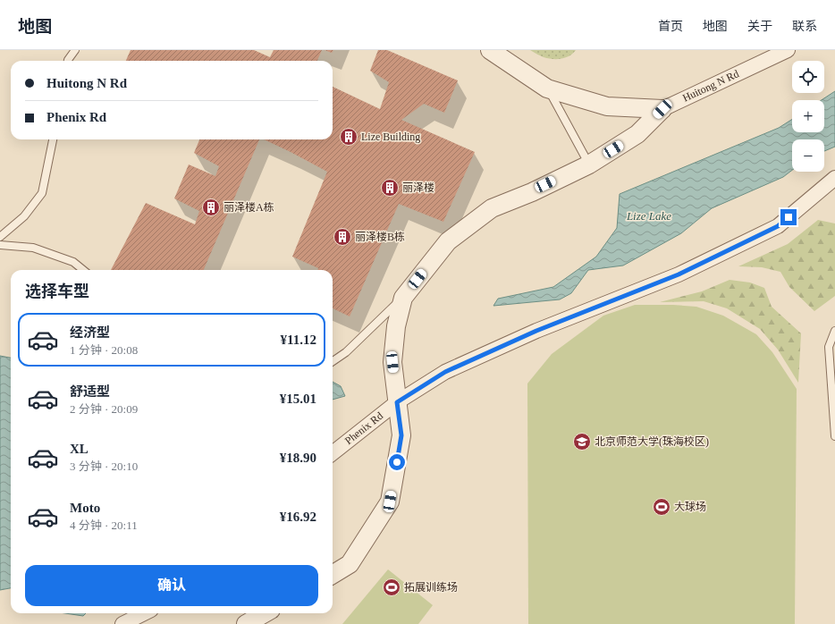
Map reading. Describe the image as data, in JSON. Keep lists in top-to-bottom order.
{
  "streets": {
    "street": ["Huitong N Rd", "Phenix Rd"]
  },
  "crossings": [
    ["Huitong N Rd", "Phenix Rd"]
  ],
  "water": ["Lize Lake"],
  "places": {
    "building": [
      "Lize Building",
      "丽泽楼",
      "丽泽楼A栋",
      "丽泽楼B栋"
    ],
    "school or university": ["北京师范大学(珠海校区)"],
    "sports": ["大球场", "拓展训练场"]
  },
  "page": {
    "header": "地图",
    "nav": [
      "首页",
      "地图",
      "关于",
      "联系"
    ],
    "map_buttons": ["+", "−"],
    "banner": ["Huitong N Rd", "Phenix Rd"],
    "heading": "选择车型",
    "list": [
      {
        "name": "经济型",
        "note": "1 分钟 · 20:08",
        "value": "¥11.12"
      },
      {
        "name": "舒适型",
        "note": "2 分钟 · 20:09",
        "value": "¥15.01"
      },
      {
        "name": "XL",
        "note": "3 分钟 · 20:10",
        "value": "¥18.90"
      },
      {
        "name": "Moto",
        "note": "4 分钟 · 20:11",
        "value": "¥16.92"
      }
    ],
    "buttons": "确认"
  }
}
